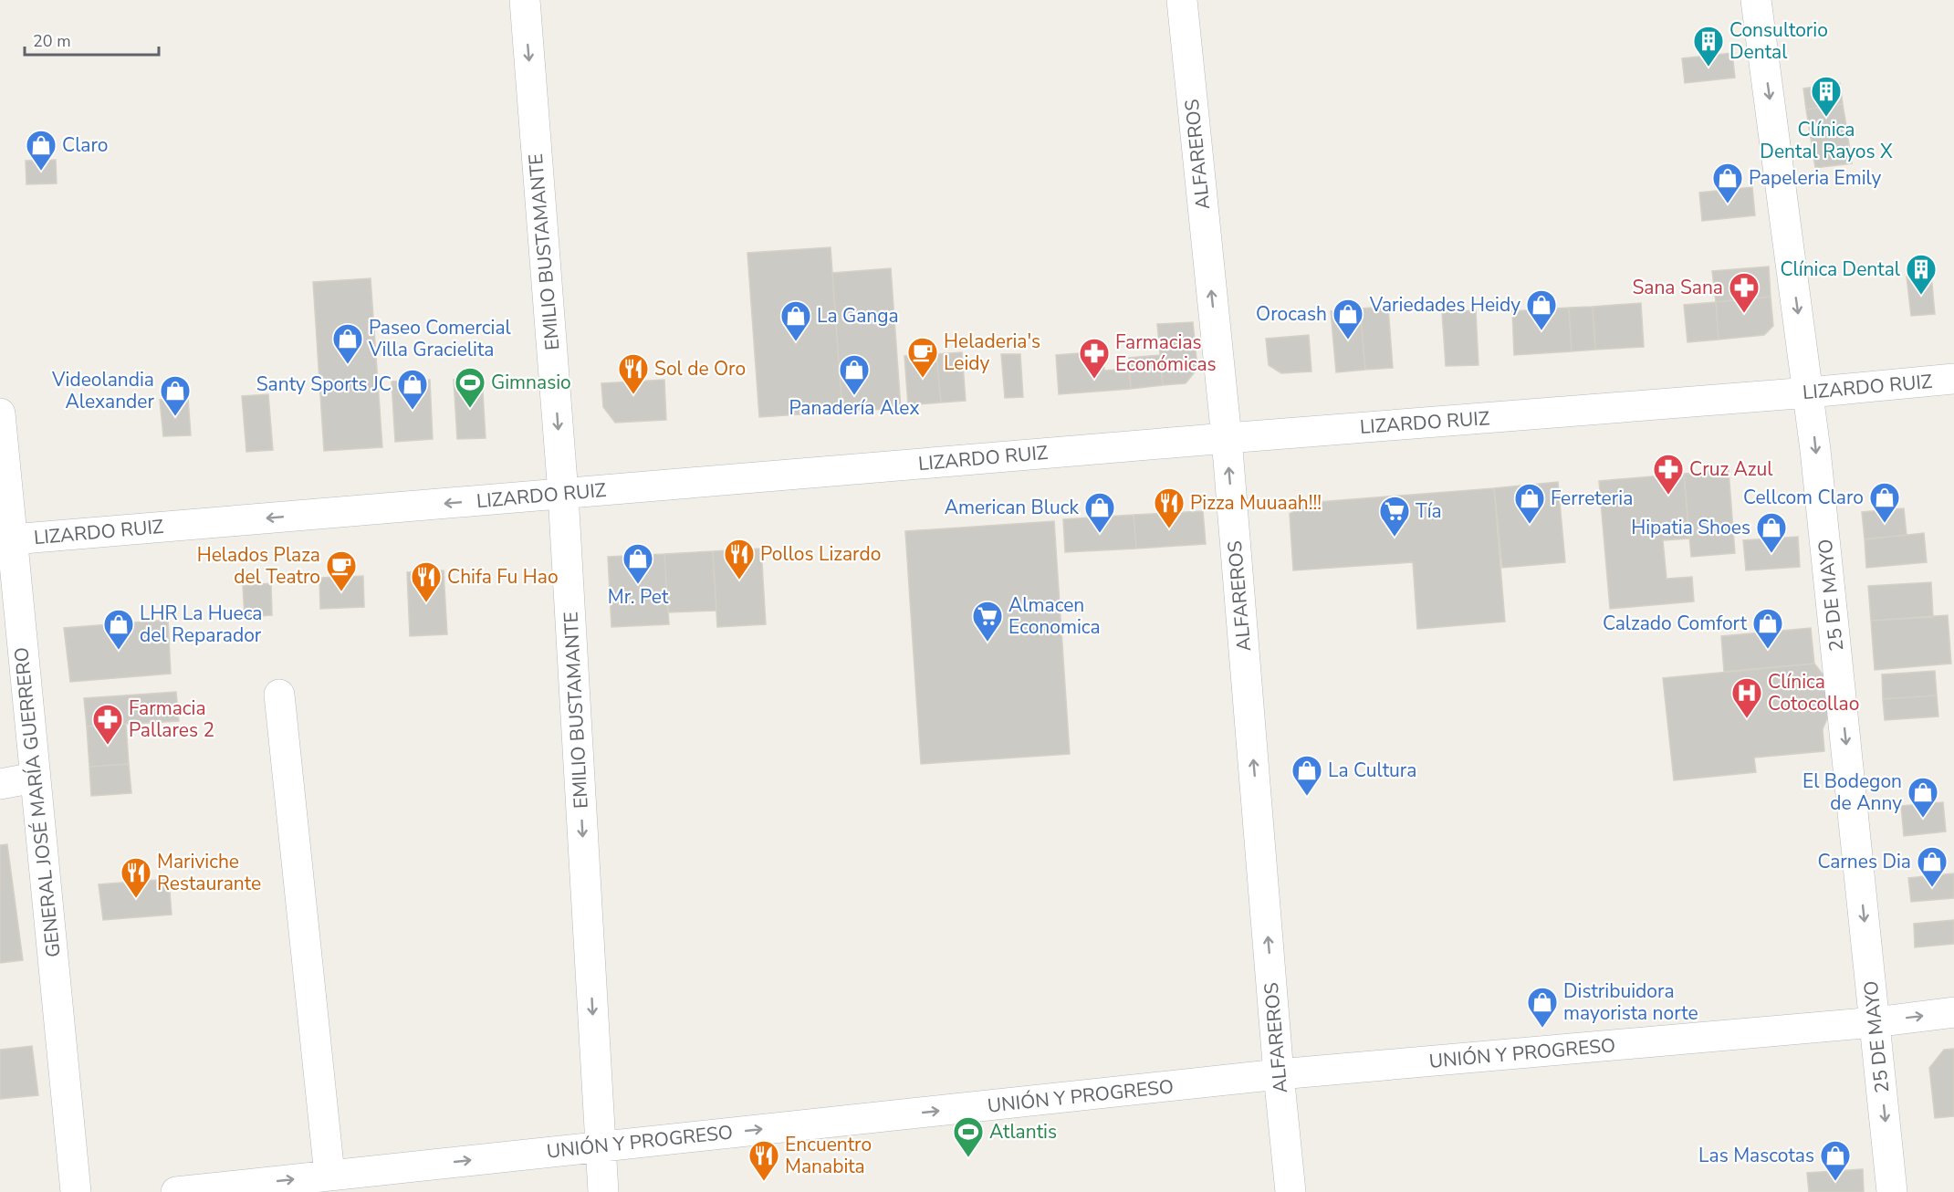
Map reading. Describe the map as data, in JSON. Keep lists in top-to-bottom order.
{
  "streets": {
    "street": [
      "ALFAREROS",
      "EMILIO BUSTAMANTE",
      "LIZARDO RUIZ",
      "25 DE MAYO",
      "GENERAL JOSÉ MARÍA GUERRERO",
      "UNIÓN Y PROGRESO"
    ]
  },
  "crossings": [
    ["ALFAREROS", "LIZARDO RUIZ"],
    ["ALFAREROS", "UNIÓN Y PROGRESO"],
    ["EMILIO BUSTAMANTE", "LIZARDO RUIZ"],
    ["EMILIO BUSTAMANTE", "UNIÓN Y PROGRESO"],
    ["LIZARDO RUIZ", "25 DE MAYO"],
    ["LIZARDO RUIZ", "GENERAL JOSÉ MARÍA GUERRERO"],
    ["25 DE MAYO", "UNIÓN Y PROGRESO"]
  ],
  "one_way": [
    "ALFAREROS",
    "EMILIO BUSTAMANTE",
    "25 DE MAYO",
    "UNIÓN Y PROGRESO"
  ],
  "places": {
    "building": ["Consultorio Dental", "Clínica Dental Rayos X", "Clínica Dental"],
    "shop": [
      "Claro",
      "Papeleria Emily",
      "Variedades Heidy",
      "Orocash",
      "La Ganga",
      "Paseo Comercial Villa Gracielita",
      "Panadería Alex",
      "Santy Sports JC",
      "Videolandia Alexander",
      "Cellcom Claro",
      "Ferreteria",
      "American Bluck",
      "Hipatia Shoes",
      "Mr. Pet",
      "Calzado Comfort",
      "LHR La Hueca del Reparador",
      "La Cultura",
      "El Bodegon de Anny",
      "Carnes Dia",
      "Distribuidora mayorista norte",
      "Las Mascotas"
    ],
    "pharmacy": [
      "Sana Sana",
      "Farmacias Económicas",
      "Cruz Azul",
      "Farmacia Pallares 2"
    ],
    "cafe": ["Heladeria's Leidy", "Helados Plaza del Teatro"],
    "restaurant": [
      "Sol de Oro",
      "Pizza Muuaah!!!",
      "Pollos Lizardo",
      "Chifa Fu Hao",
      "Mariviche Restaurante",
      "Encuentro Manabita"
    ],
    "sports": ["Gimnasio", "Atlantis"],
    "supermarket": ["Tía", "Almacen Economica"],
    "hospital": ["Clínica Cotocollao"]
  },
  "scale_bar": "20 m"
}
